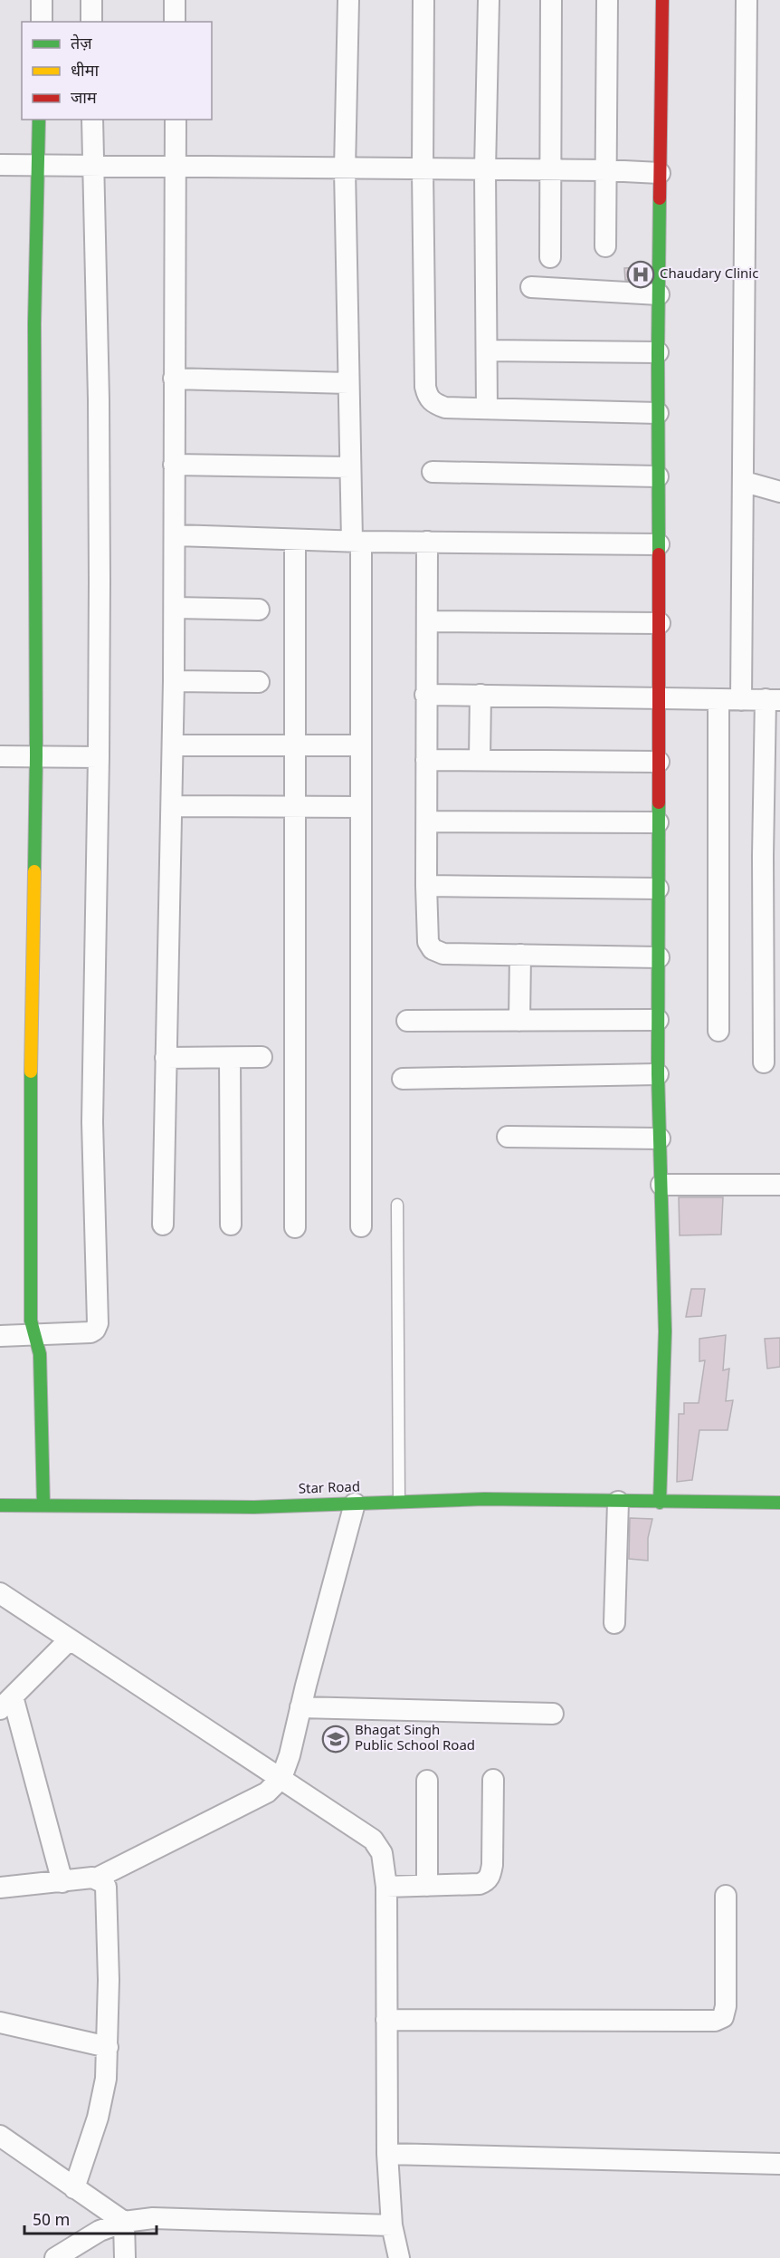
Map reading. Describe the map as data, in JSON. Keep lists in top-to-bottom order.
{
  "streets": {
    "street": ["Star Road"]
  },
  "places": {
    "hospital": ["Chaudary Clinic"],
    "school or university": ["Bhagat Singh Public School Road"]
  },
  "legend": ["तेज़", "धीमा", "जाम"],
  "scale_bar": "50 m"
}
